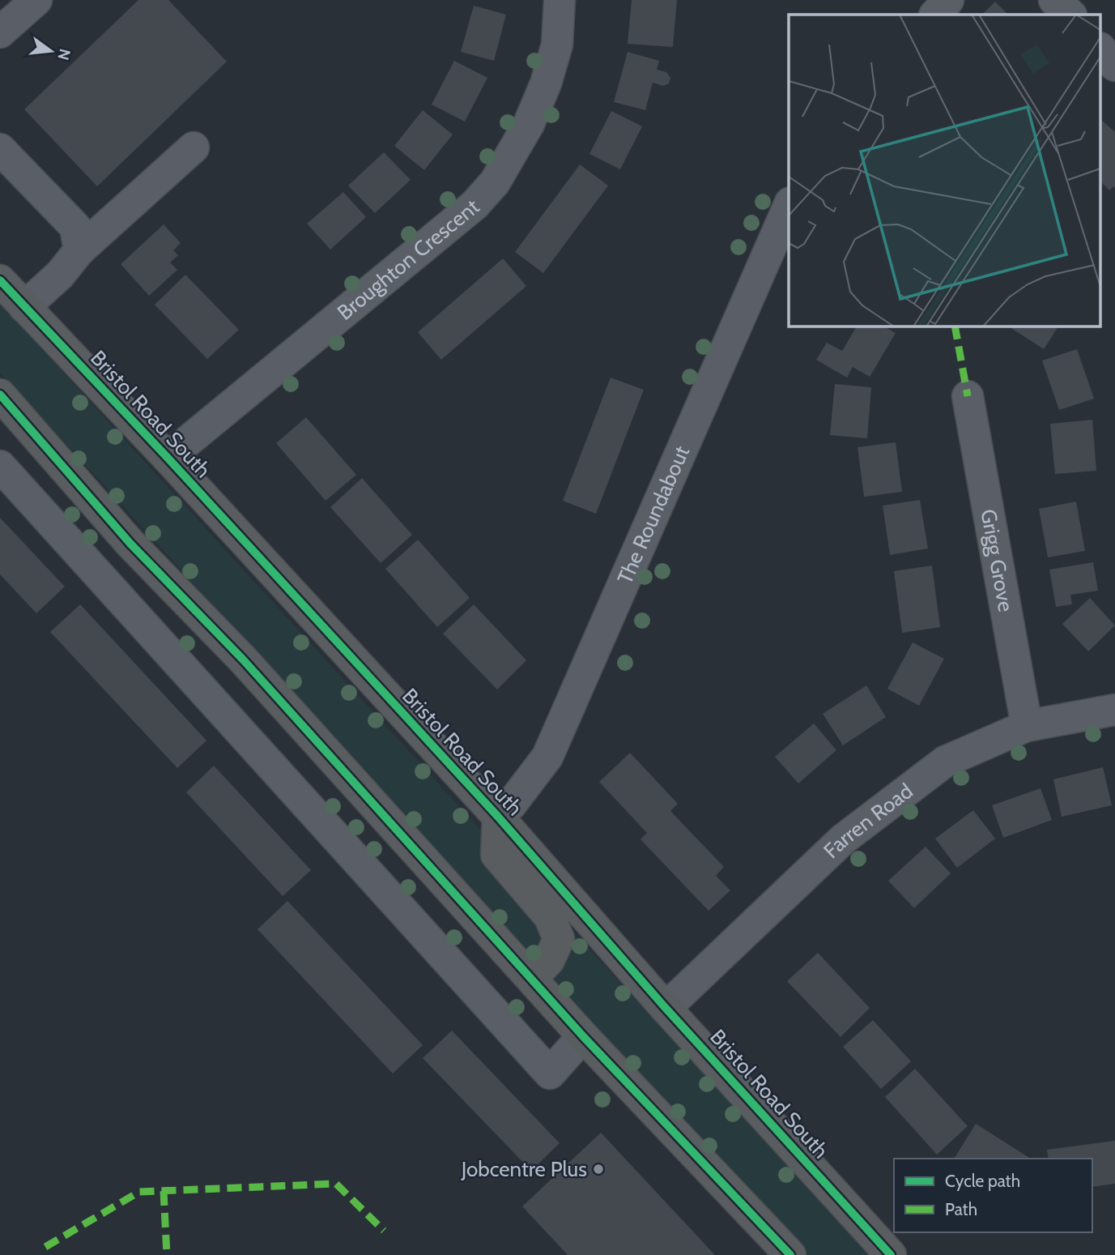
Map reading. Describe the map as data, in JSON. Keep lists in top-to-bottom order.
{
  "streets": {
    "highway": ["Bristol Road South"],
    "street": [
      "Broughton Crescent",
      "The Roundabout",
      "Grigg Grove",
      "Farren Road"
    ]
  },
  "crossings": [
    ["Broughton Crescent", "Bristol Road South"],
    ["Bristol Road South", "The Roundabout"],
    ["Bristol Road South", "Farren Road"],
    ["Grigg Grove", "Farren Road"]
  ],
  "places": ["Jobcentre Plus"],
  "legend": ["Cycle path", "Path"],
  "north": "right"
}
